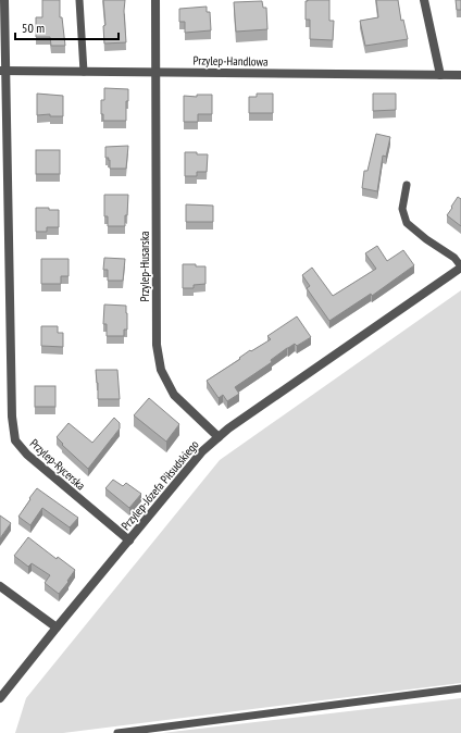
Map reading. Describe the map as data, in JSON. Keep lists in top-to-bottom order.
{
  "streets": {
    "street": [
      "Przylep-Handlowa",
      "Przylep-Husarska",
      "Przylep-Rycerska",
      "Przylep-Józefa Piłsudskiego"
    ]
  },
  "crossings": [
    ["Przylep-Handlowa", "Przylep-Husarska"],
    ["Przylep-Handlowa", "Przylep-Rycerska"],
    ["Przylep-Husarska", "Przylep-Józefa Piłsudskiego"],
    ["Przylep-Rycerska", "Przylep-Józefa Piłsudskiego"]
  ],
  "scale_bar": "50 m"
}
